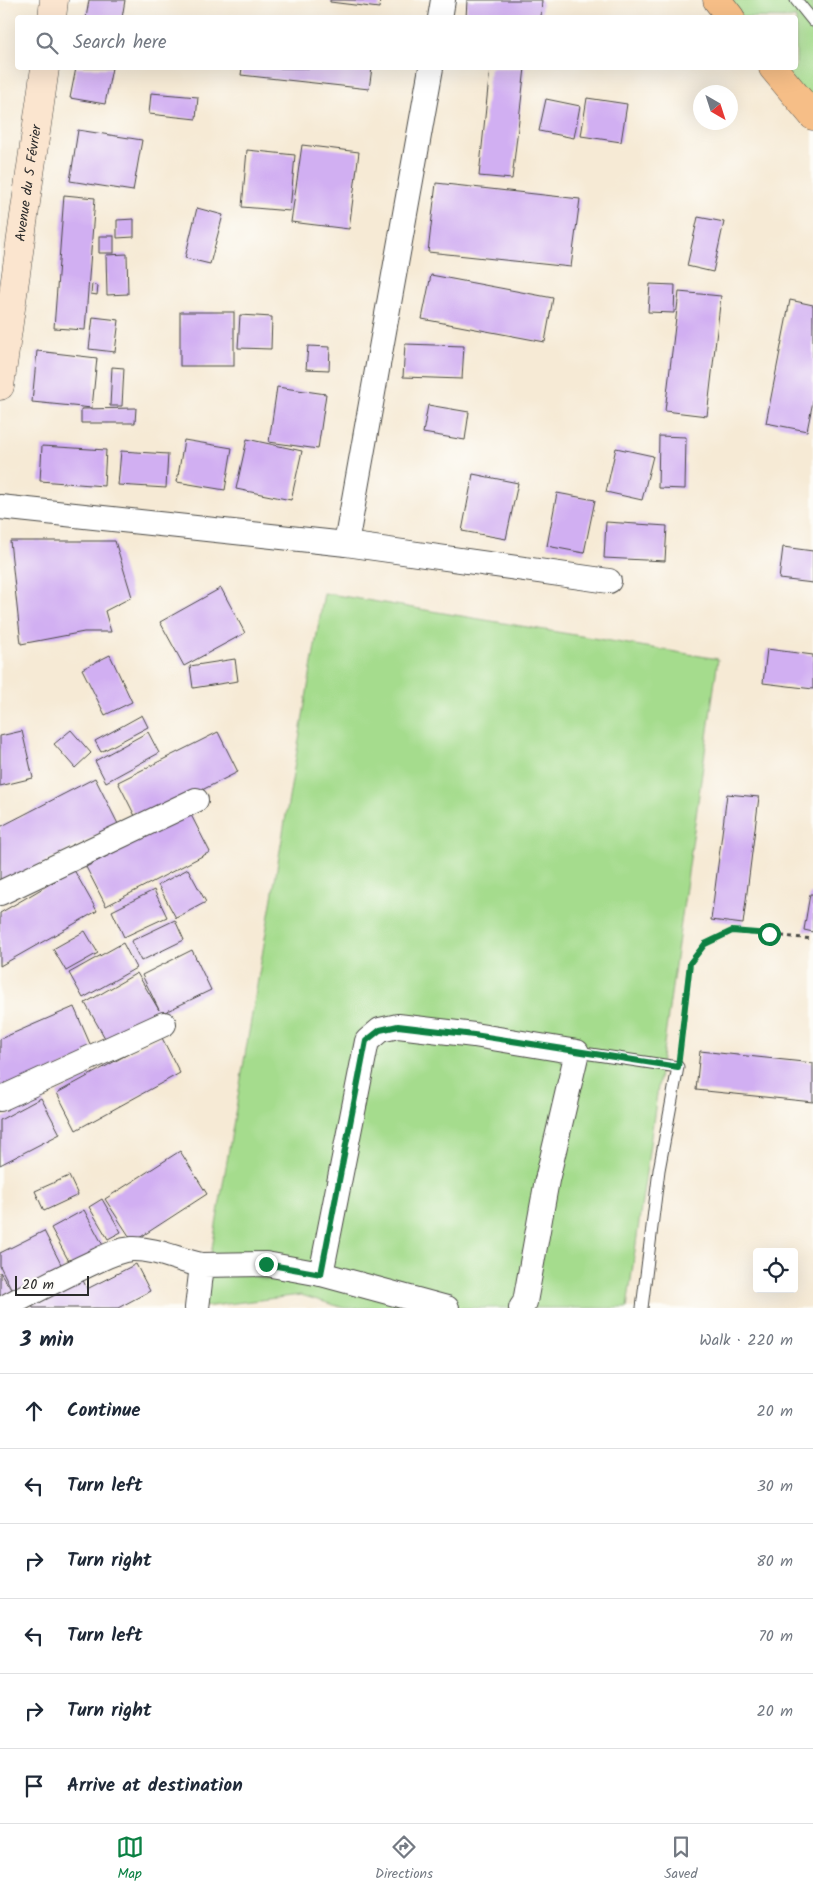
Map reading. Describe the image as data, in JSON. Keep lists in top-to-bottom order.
{
  "streets": {
    "street": ["Avenue du 5 Février"]
  },
  "scale_bar": "20 m",
  "north": "bottom right",
  "page": {
    "search": "Search here",
    "scale": "20 m",
    "heading": ["3 min", "Walk · 220 m"],
    "list": [
      ["Continue", "20 m"],
      ["Turn left", "30 m"],
      ["Turn right", "80 m"],
      ["Turn left", "70 m"],
      ["Turn right", "20 m"],
      "Arrive at destination"
    ],
    "nav": ["Map", "Directions", "Saved"]
  }
}
